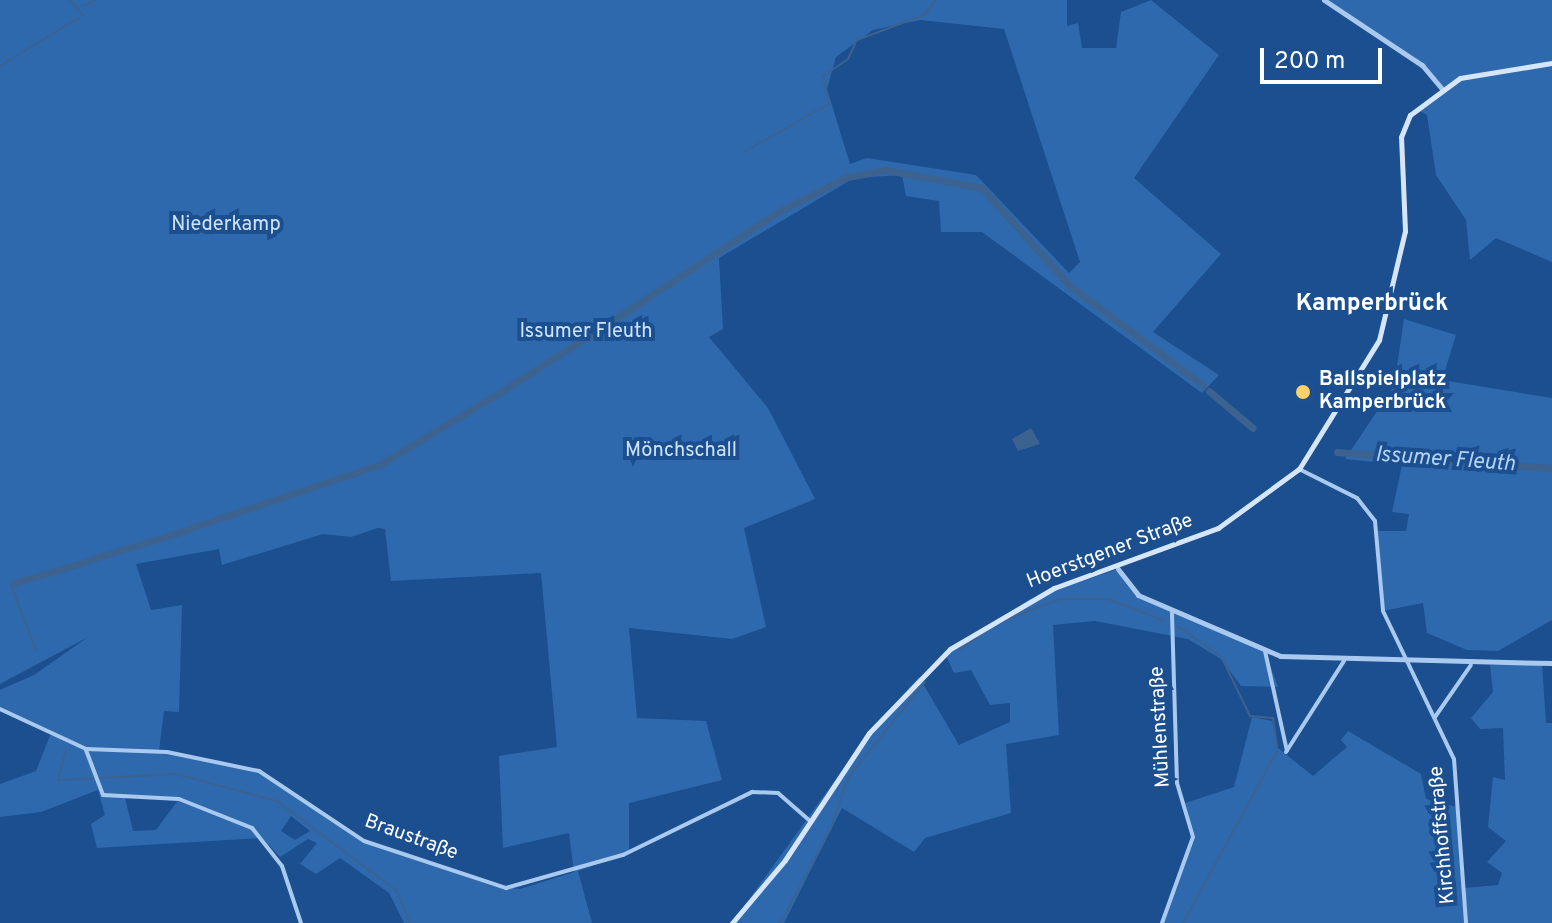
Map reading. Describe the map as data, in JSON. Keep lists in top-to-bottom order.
{
  "streets": {
    "main road": ["Hoerstgener Straße"],
    "street": ["Mühlenstraße", "Kirchhoffstraße", "Braustraße"]
  },
  "crossings": [
    ["Hoerstgener Straße", "Kirchhoffstraße"],
    ["Hoerstgener Straße", "Braustraße"]
  ],
  "districts": ["Kamperbrück"],
  "water": ["Issumer Fleuth"],
  "parks": ["Niederkamp", "Issumer Fleuth", "Mönchschall"],
  "places": ["Ballspielplatz Kamperbrück"],
  "scale_bar": "200 m"
}
